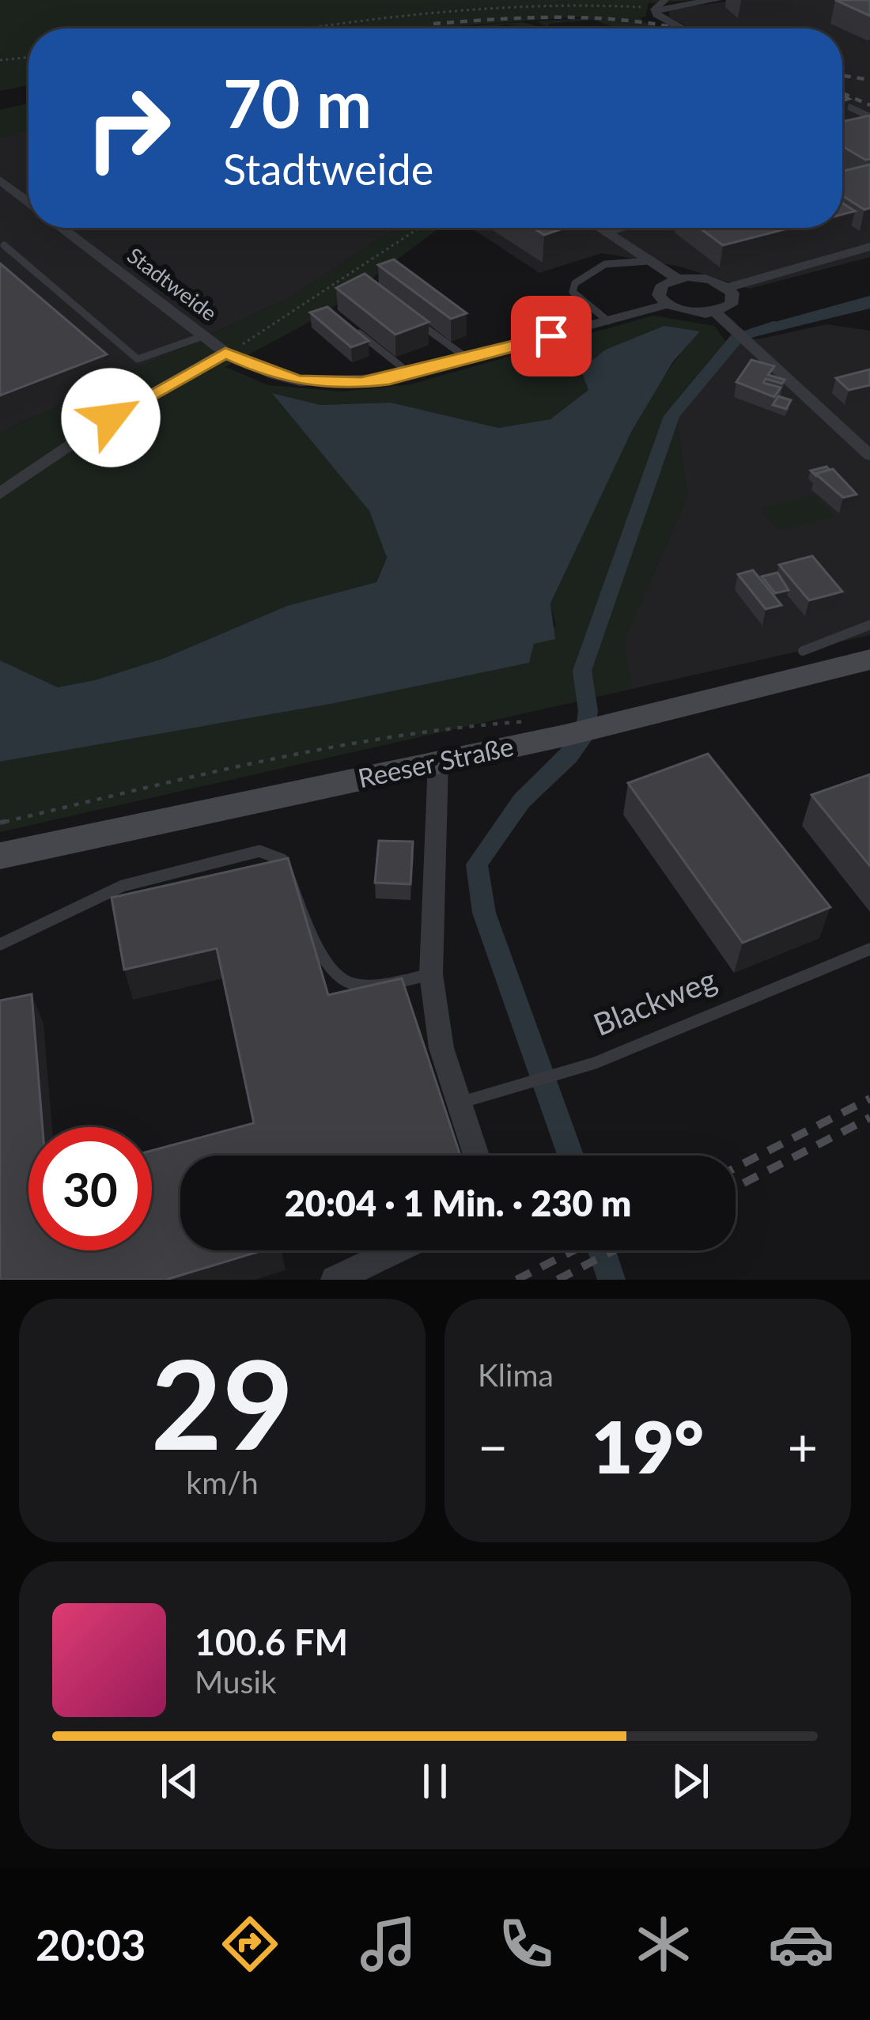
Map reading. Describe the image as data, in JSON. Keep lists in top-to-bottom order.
{
  "streets": {
    "main road": ["Reeser Straße"],
    "street": ["Stadtweide"],
    "lane": ["Blackweg"]
  },
  "page": {
    "turn": ["70 m", "Stadtweide"],
    "limit": "30",
    "trip": "20:04 · 1 Min. · 230 m",
    "tile": [
      ["29", "km/h"],
      "Klima"
    ],
    "heat": ["−", "19°", "+"],
    "song": ["100.6 FM", "Musik"],
    "tabs": "20:03"
  }
}
